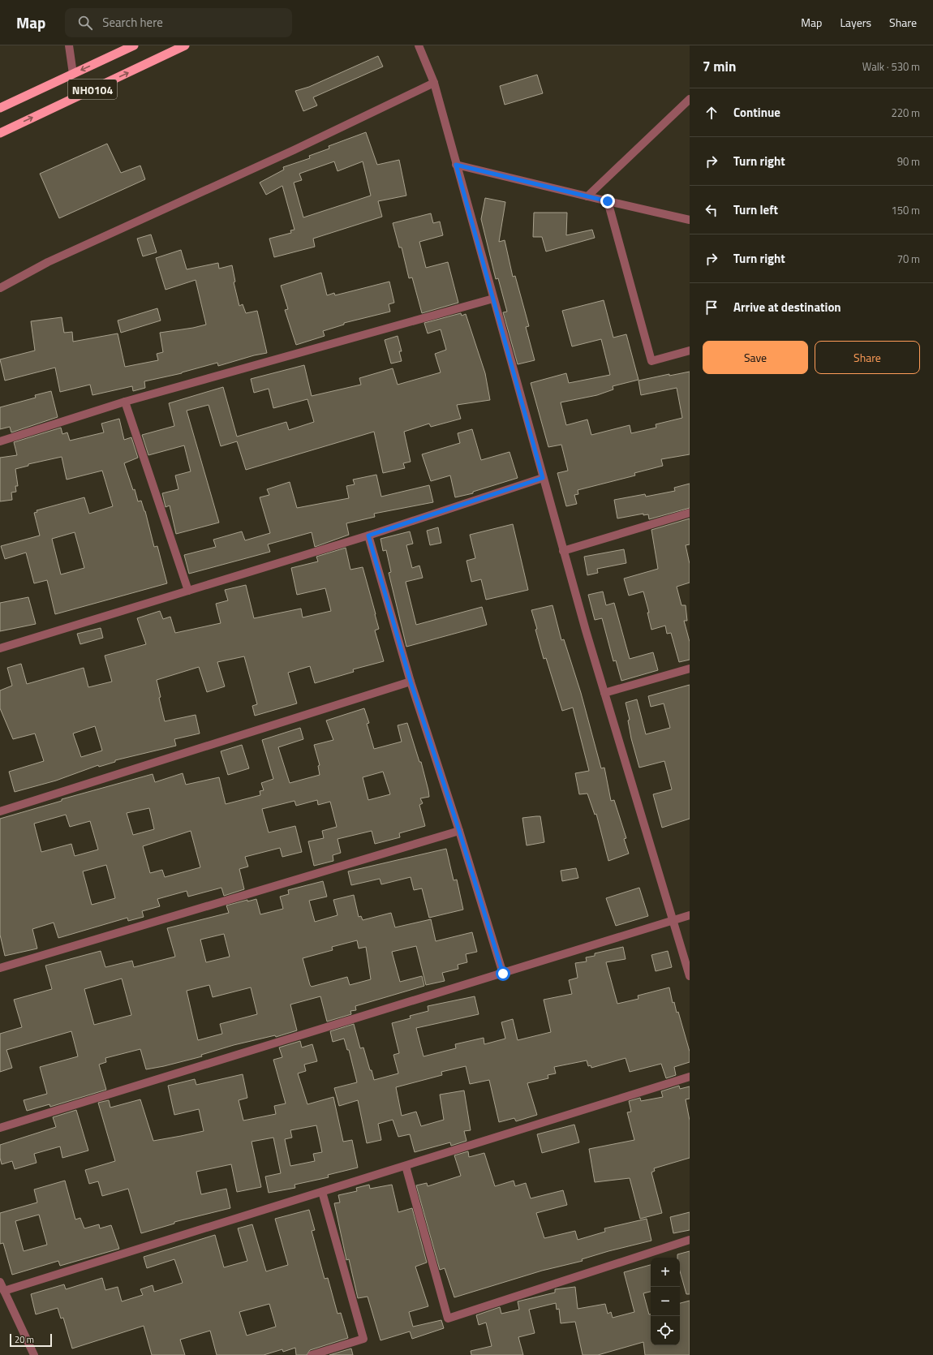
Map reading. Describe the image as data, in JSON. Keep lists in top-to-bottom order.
{
  "streets": {
    "highway": ["NH0104"]
  },
  "scale_bar": "20 m",
  "page": {
    "header": "Map",
    "search": "Search here",
    "nav": ["Map", "Layers", "Share"],
    "heading": ["7 min", "Walk · 530 m"],
    "list": [
      ["Continue", "220 m"],
      ["Turn right", "90 m"],
      ["Turn left", "150 m"],
      ["Turn right", "70 m"],
      "Arrive at destination"
    ],
    "buttons": ["Save", "Share"],
    "map_buttons": ["+", "−"],
    "scale": "20 m"
  }
}
